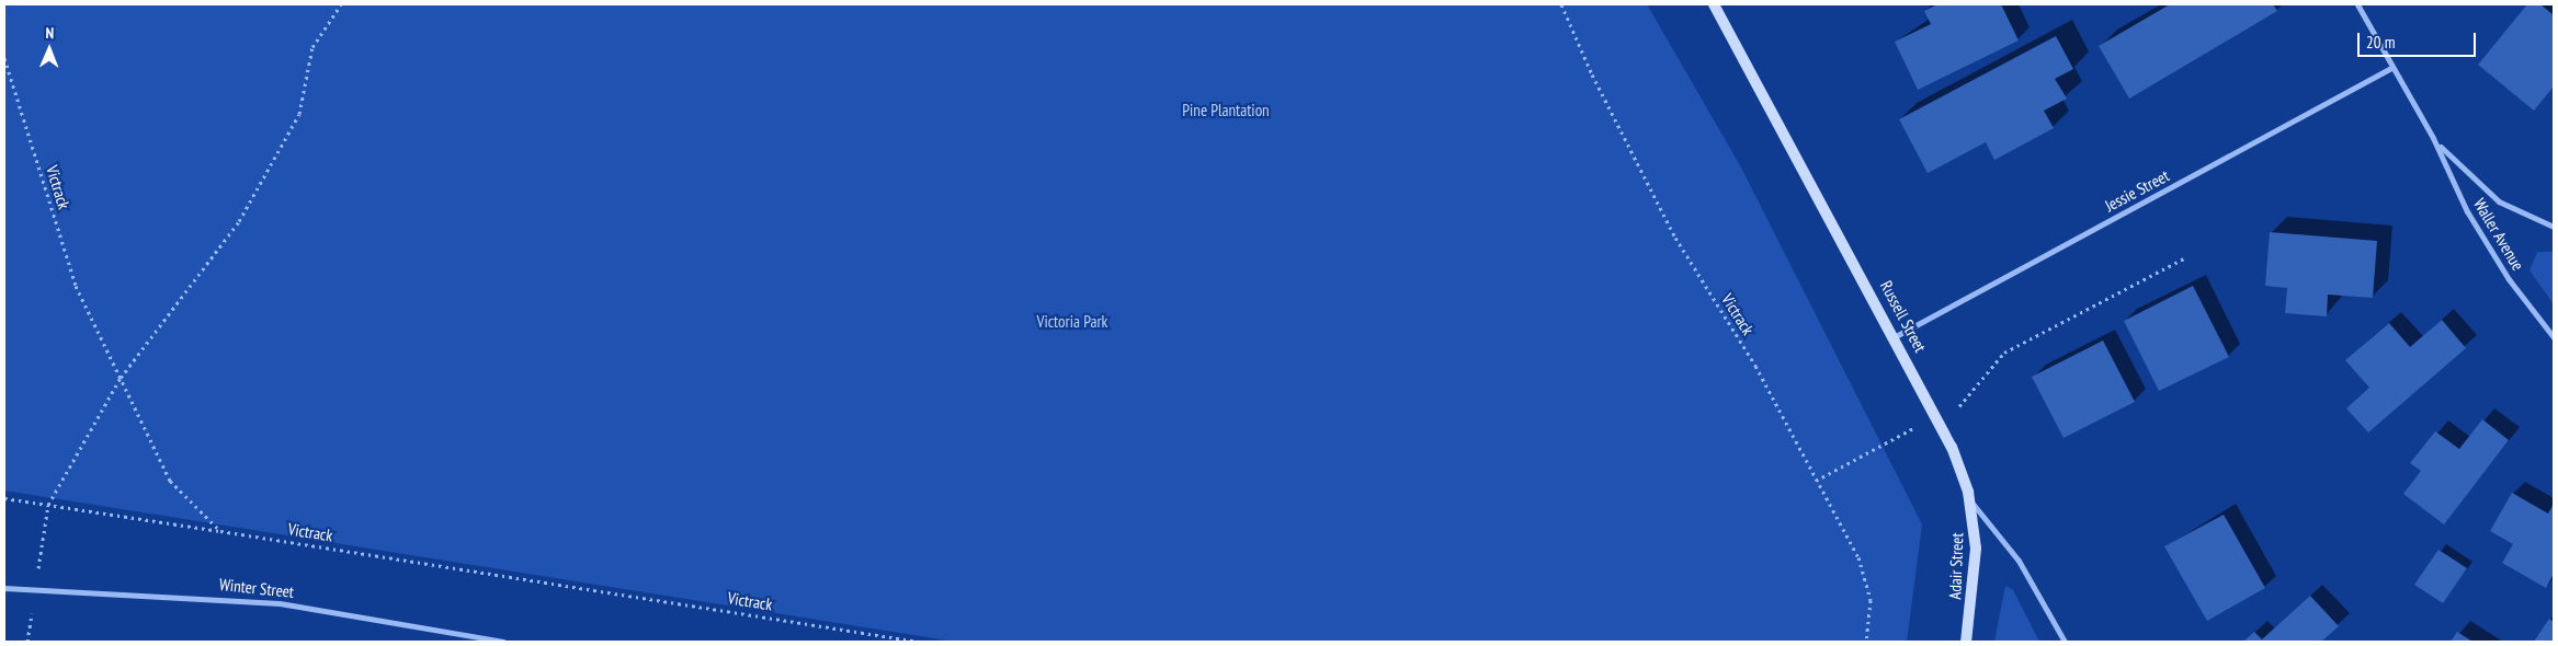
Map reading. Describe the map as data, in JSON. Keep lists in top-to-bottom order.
{
  "streets": {
    "street": [
      "Jessie Street",
      "Waller Avenue",
      "Russell Street",
      "Adair Street",
      "Winter Street"
    ],
    "path": ["Victrack"]
  },
  "crossings": [
    ["Jessie Street", "Waller Avenue"],
    ["Jessie Street", "Russell Street"],
    ["Russell Street", "Adair Street"]
  ],
  "parks": ["Pine Plantation", "Victoria Park"],
  "scale_bar": "20 m",
  "north": "top"
}
